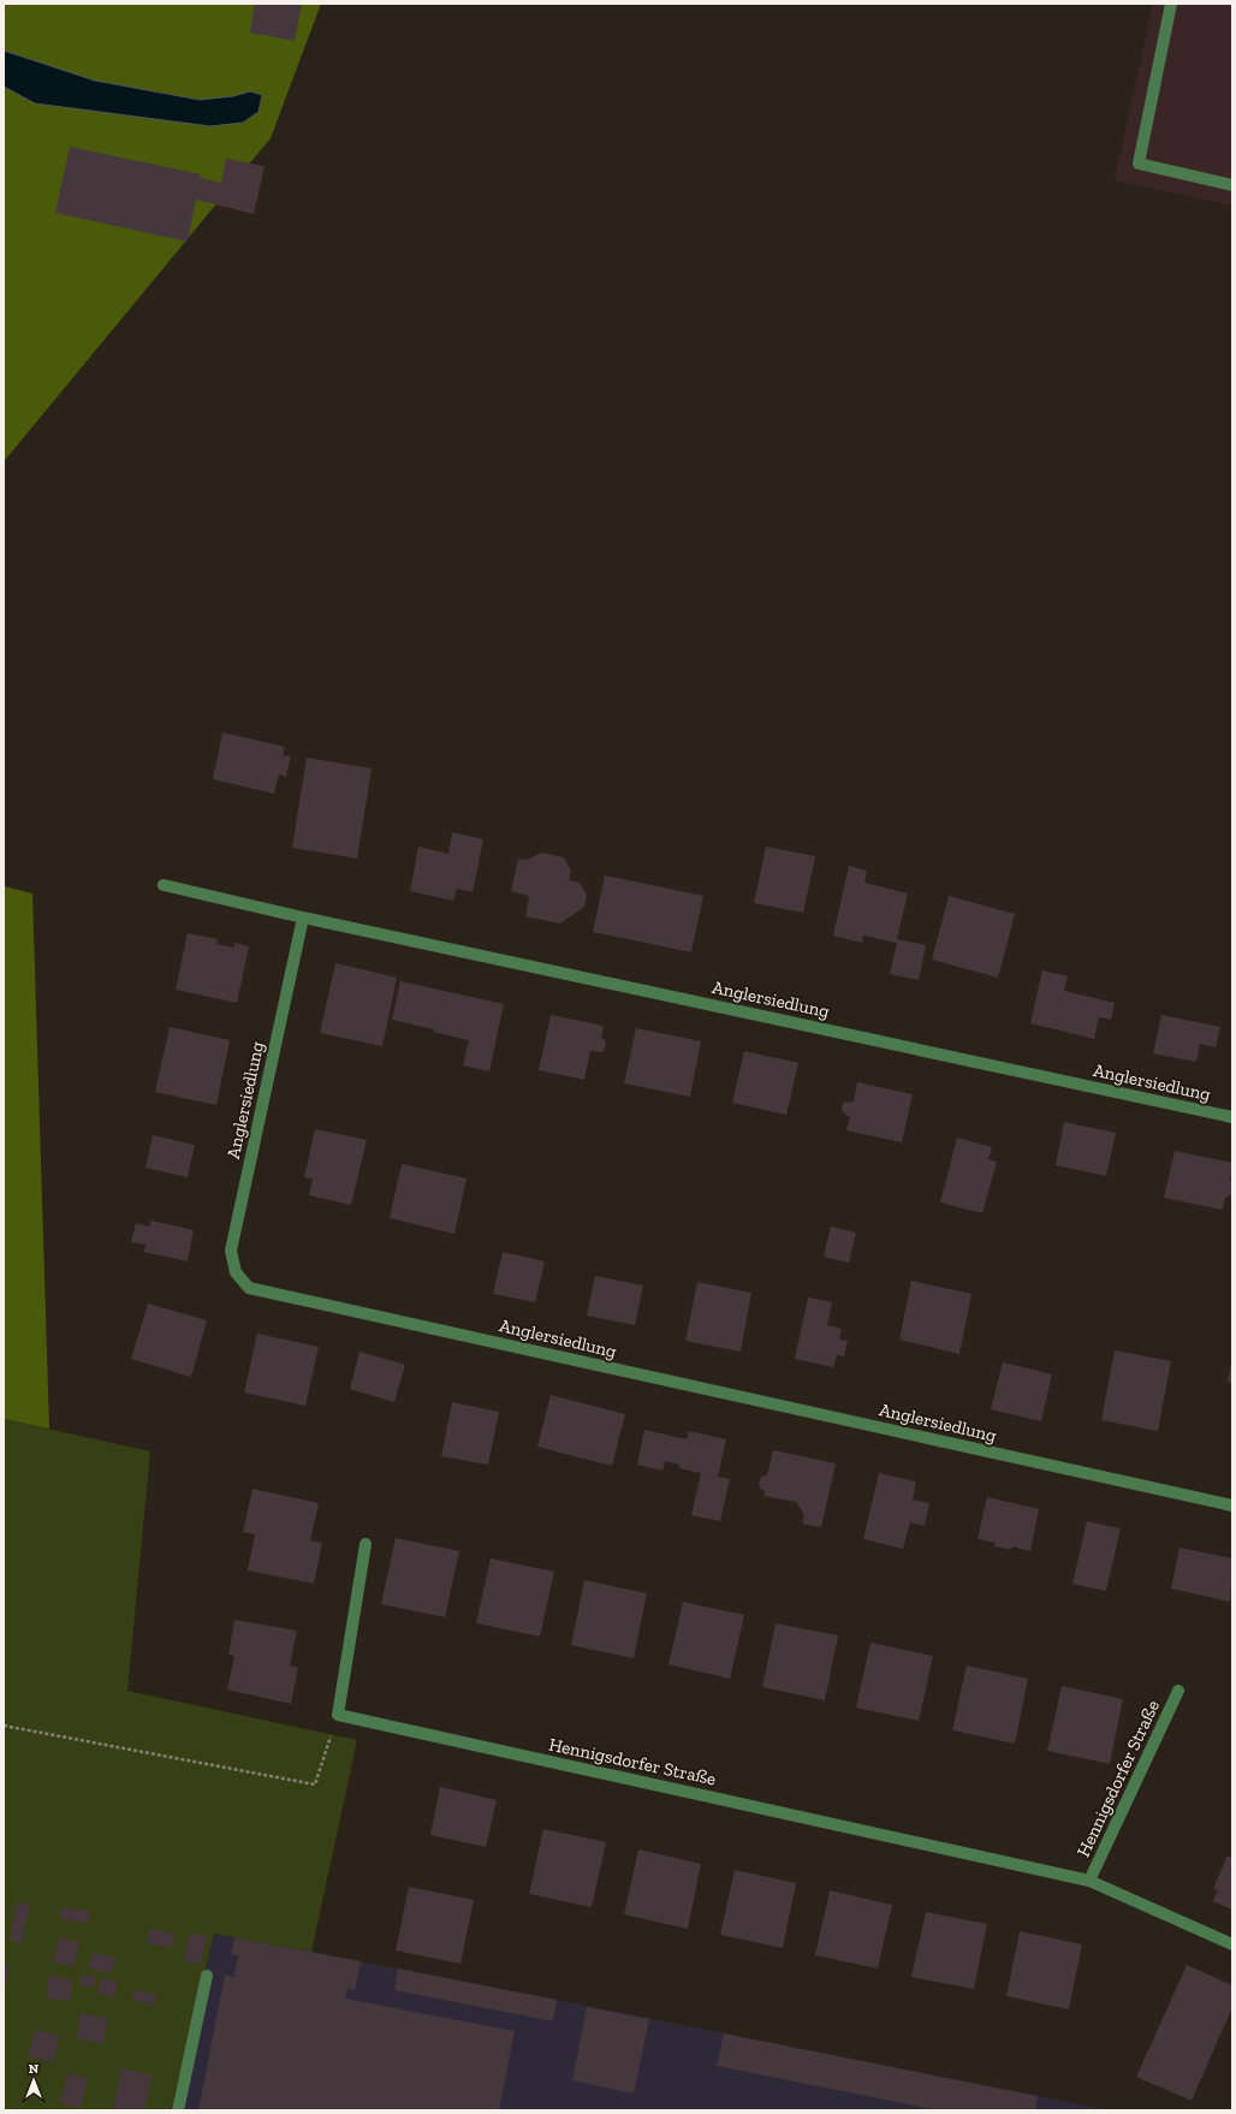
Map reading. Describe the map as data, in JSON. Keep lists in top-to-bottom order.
{
  "streets": {
    "street": ["Anglersiedlung", "Hennigsdorfer Straße"]
  },
  "north": "top"
}
